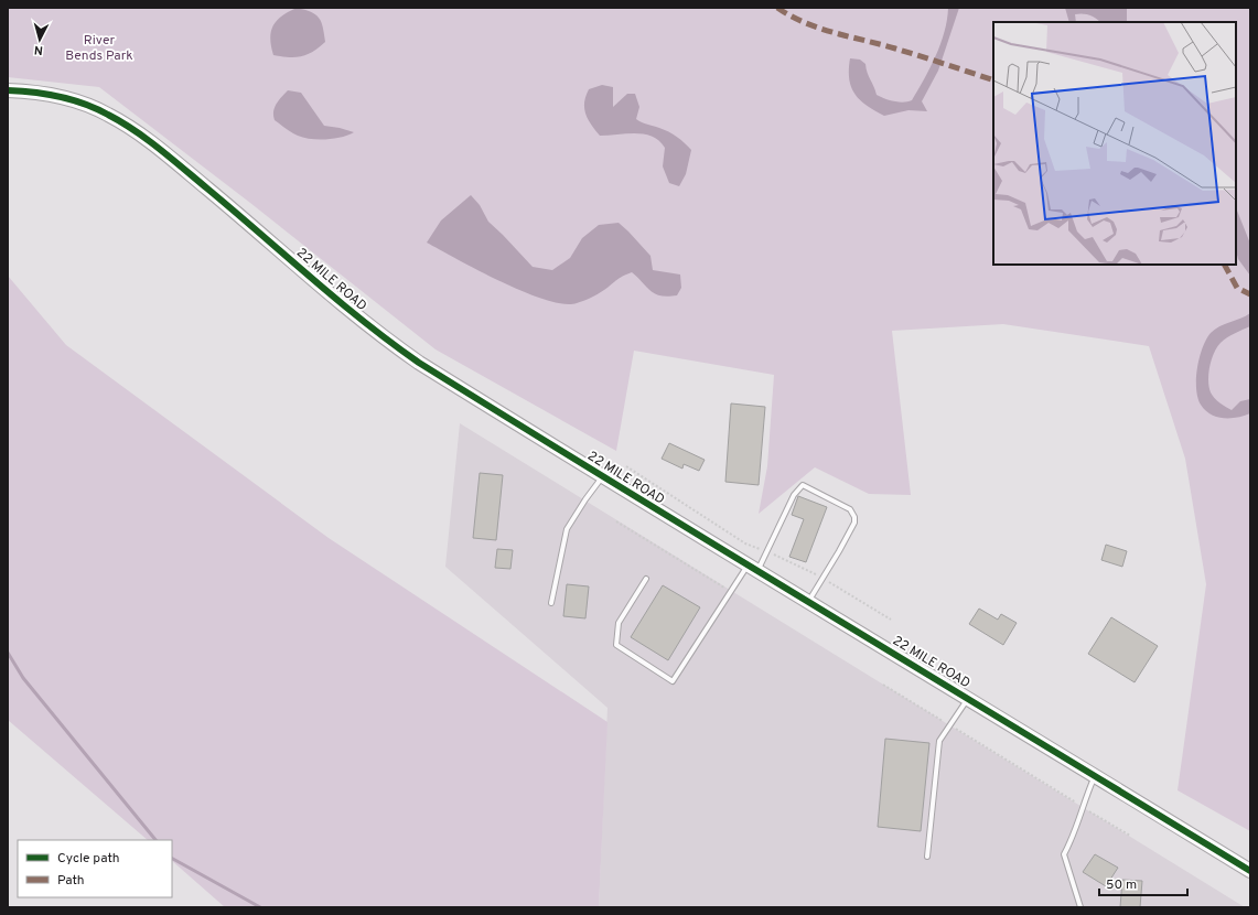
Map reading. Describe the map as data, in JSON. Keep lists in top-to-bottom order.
{
  "streets": {
    "street": ["22 MILE ROAD"]
  },
  "parks": ["River Bends Park"],
  "legend": ["Cycle path", "Path"],
  "scale_bar": "50 m",
  "north": "bottom"
}
